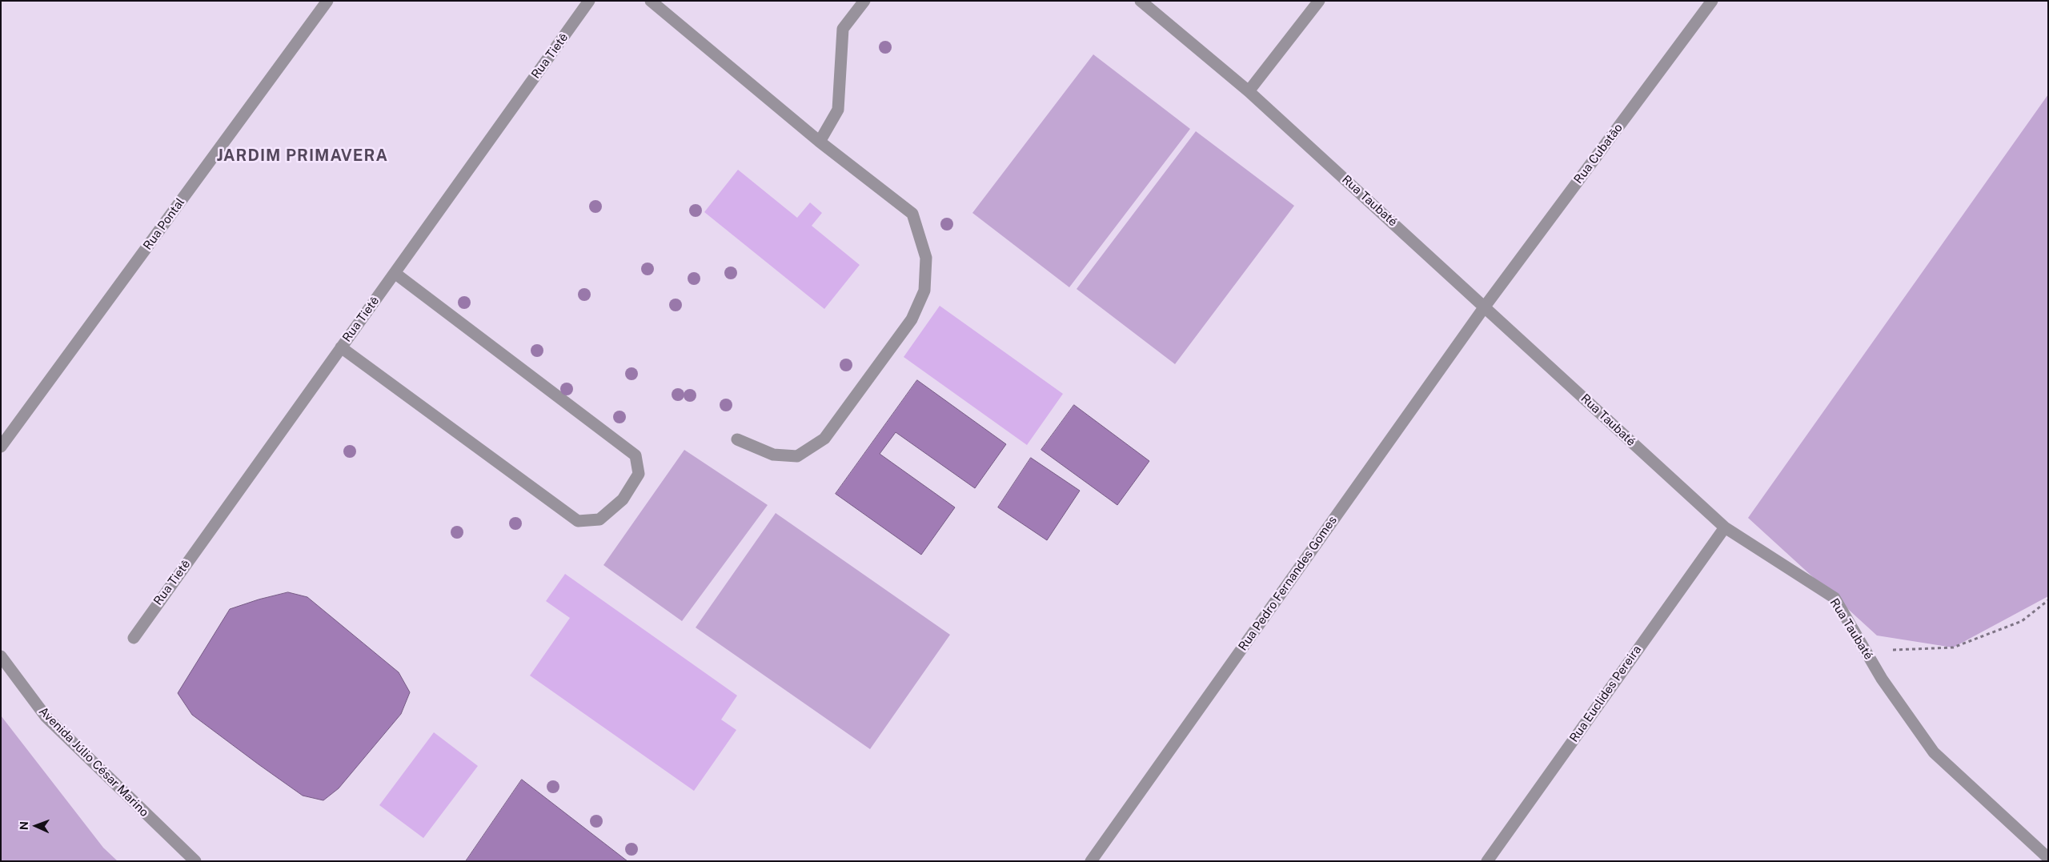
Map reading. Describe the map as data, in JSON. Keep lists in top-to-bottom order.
{
  "streets": {
    "street": [
      "Rua Tietê",
      "Rua Cubatão",
      "Rua Taubaté",
      "Rua Pontal",
      "Rua Pedro Fernandes Gomes",
      "Rua Euclides Pereira",
      "Avenida Júlio César Marino"
    ]
  },
  "crossings": [
    ["Rua Cubatão", "Rua Taubaté"],
    ["Rua Cubatão", "Rua Pedro Fernandes Gomes"],
    ["Rua Taubaté", "Rua Pedro Fernandes Gomes"],
    ["Rua Taubaté", "Rua Euclides Pereira"]
  ],
  "districts": ["JARDIM PRIMAVERA"],
  "north": "left"
}
